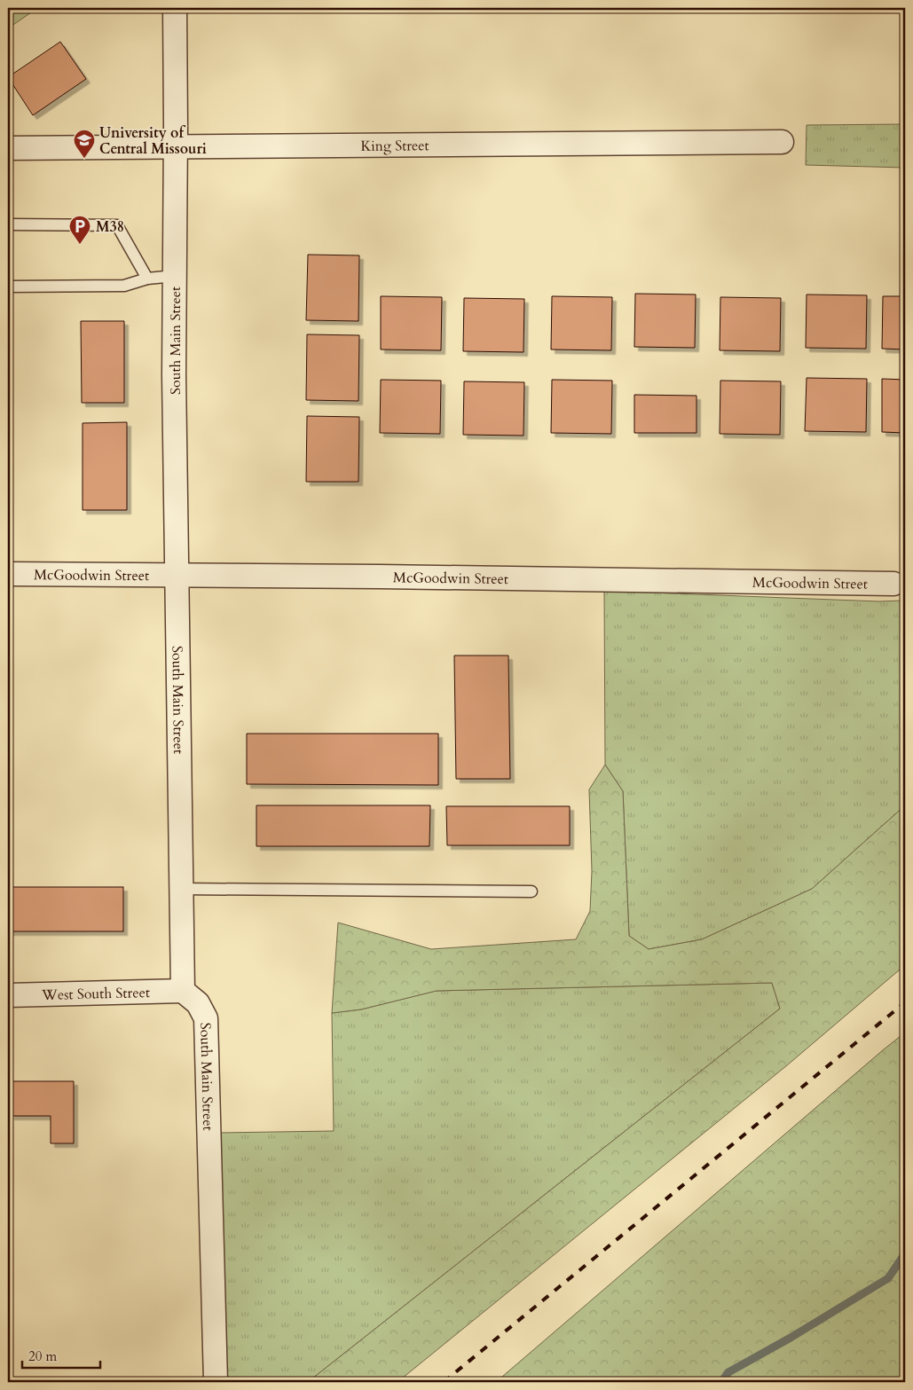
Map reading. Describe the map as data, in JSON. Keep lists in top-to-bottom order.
{
  "streets": {
    "street": [
      "King Street",
      "South Main Street",
      "McGoodwin Street",
      "West South Street"
    ]
  },
  "crossings": [
    ["King Street", "South Main Street"],
    ["South Main Street", "McGoodwin Street"],
    ["South Main Street", "West South Street"]
  ],
  "places": {
    "school or university": ["University of Central Missouri"],
    "parking": ["M38"]
  },
  "scale_bar": "20 m"
}
